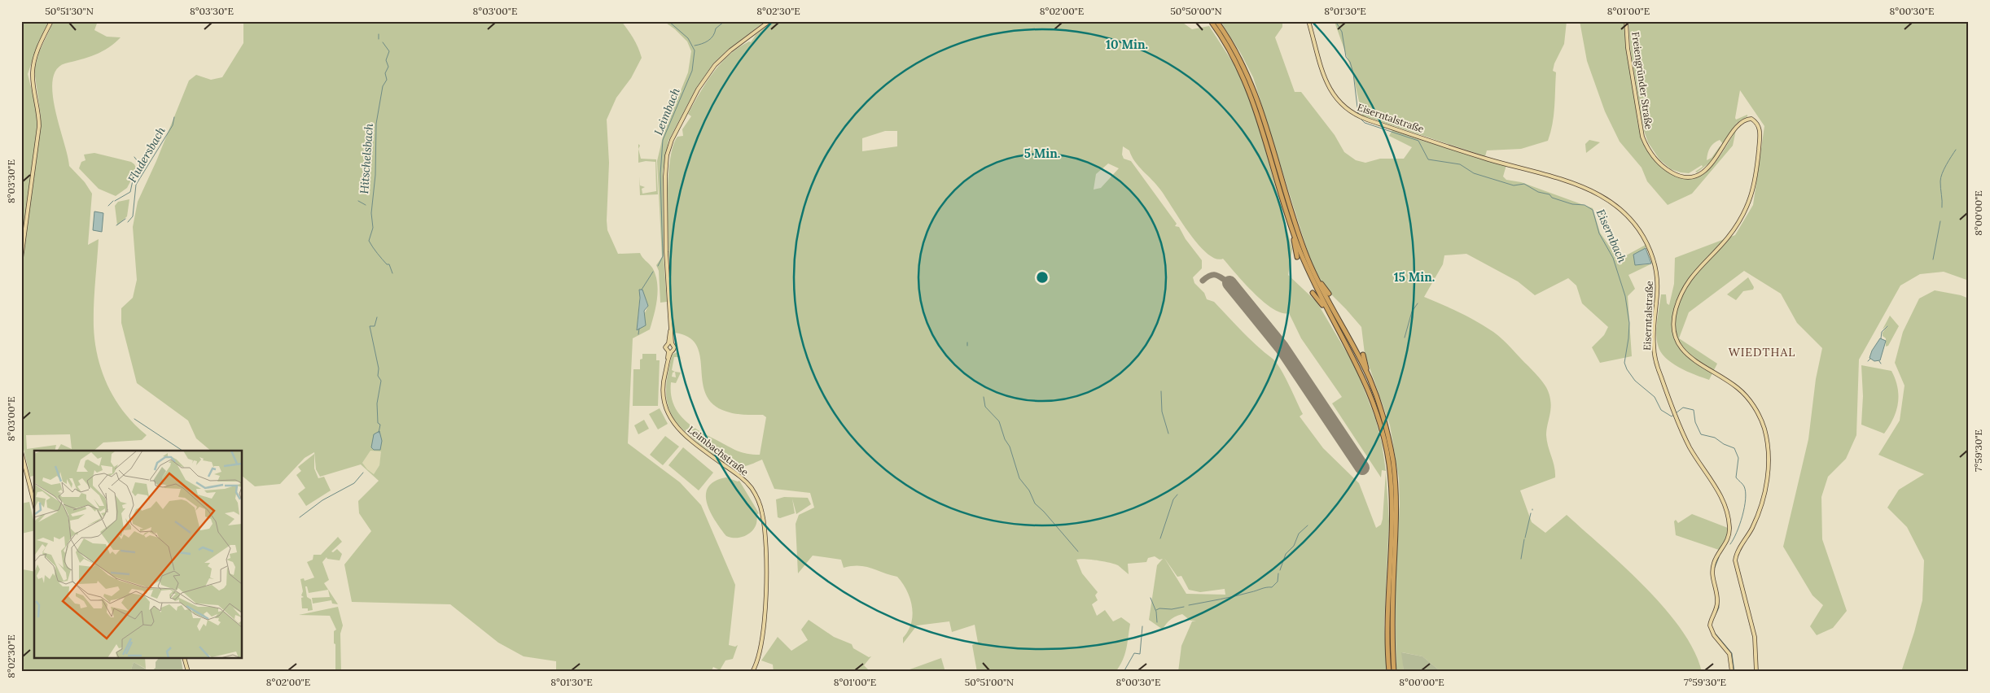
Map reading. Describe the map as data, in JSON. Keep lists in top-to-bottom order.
{
  "streets": {
    "main road": ["Freiengründer Straße", "Eiserntalstraße", "Leimbachstraße"]
  },
  "districts": ["WIEDTHAL"],
  "water": [
    "Leimbach",
    "Fludersbach",
    "Hitschelsbach",
    "Eisernbach"
  ],
  "coordinates": [
    "50°51'30\"N",
    "8°03'30\"E",
    "8°03'00\"E",
    "8°02'30\"E",
    "8°02'00\"E",
    "50°50'00\"N",
    "8°01'30\"E",
    "8°01'00\"E",
    "8°00'30\"E",
    "8°00'00\"E",
    "7°59'30\"E",
    "50°51'00\"N"
  ],
  "rings": ["10 Min.", "5 Min.", "15 Min."]
}
